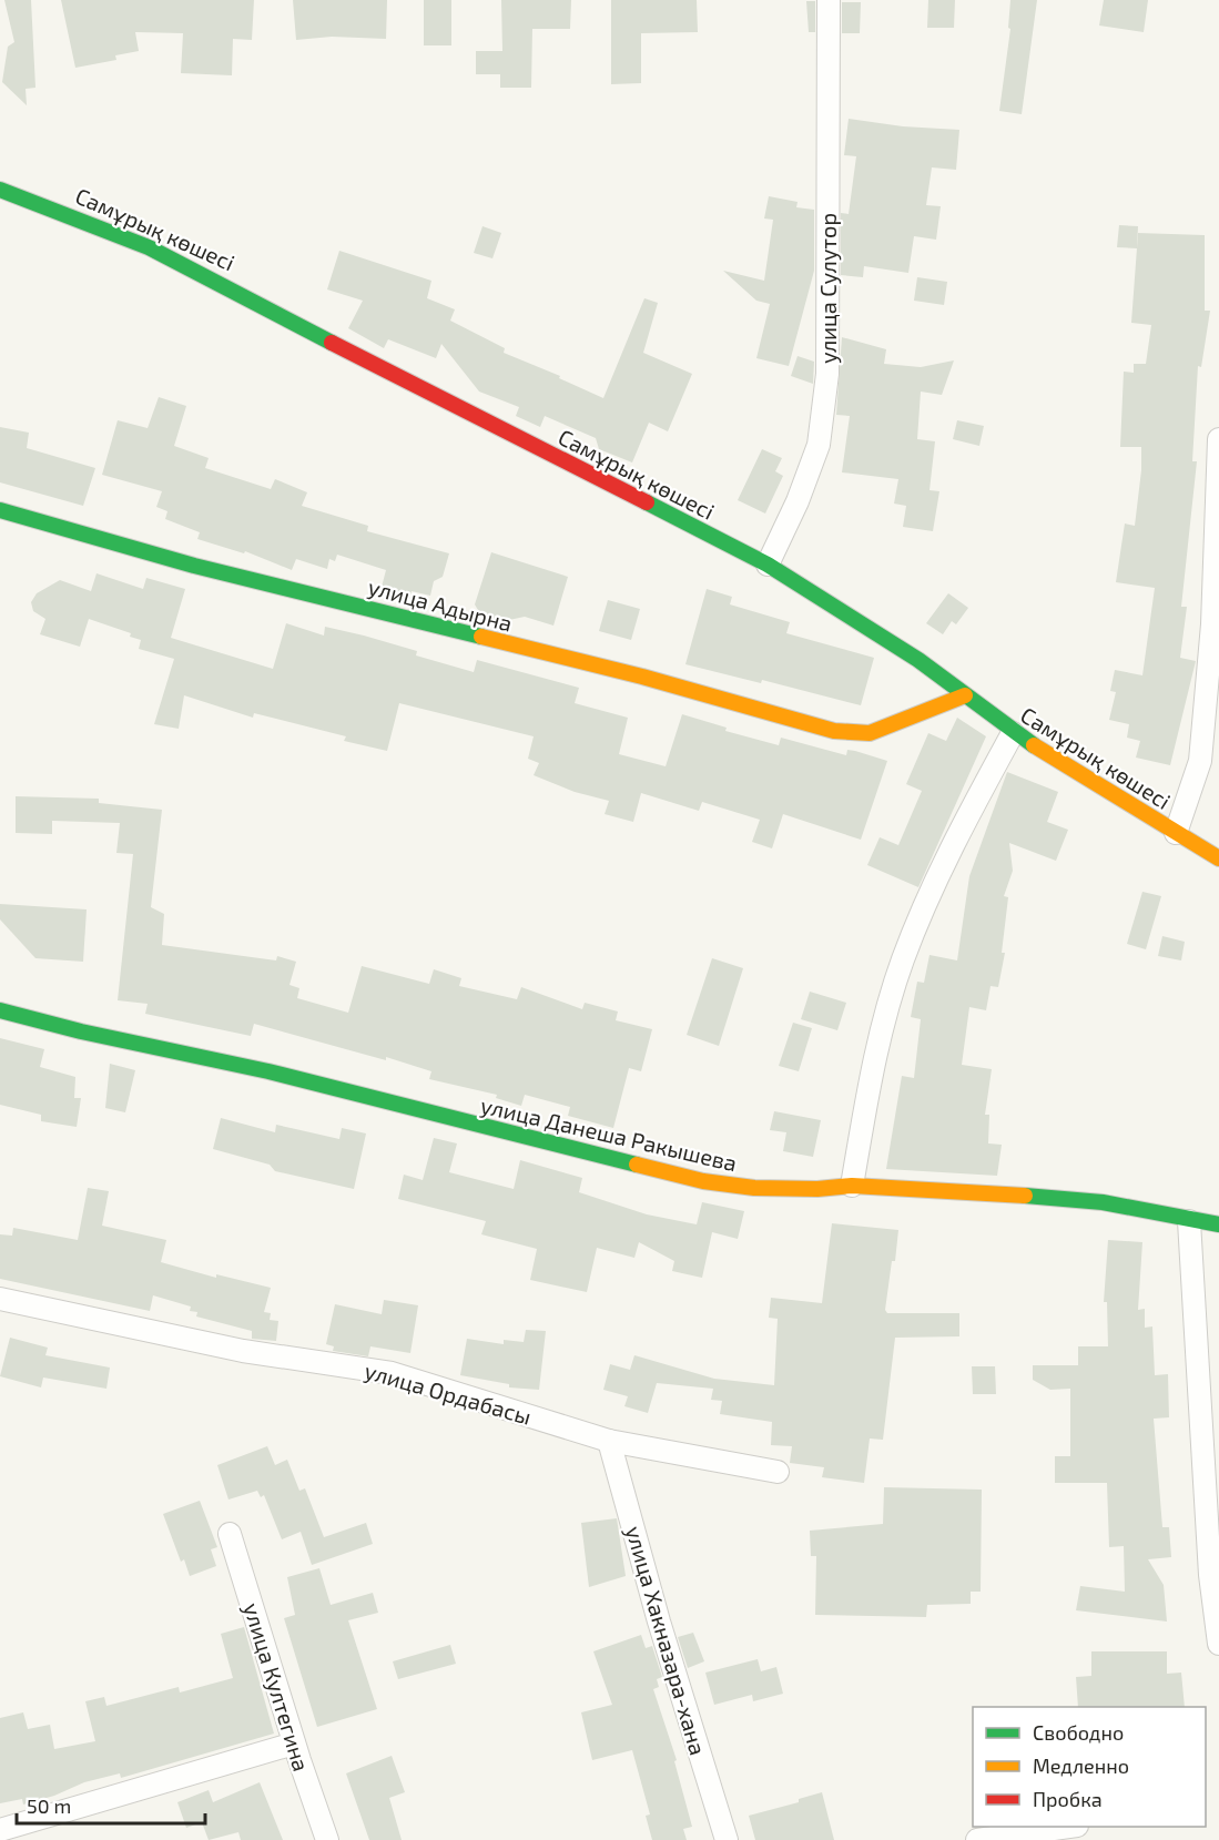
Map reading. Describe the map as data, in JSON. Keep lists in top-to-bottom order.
{
  "streets": {
    "street": [
      "Самұрық көшесі",
      "улица Сулутор",
      "улица Адырна",
      "улица Данеша Ракышева",
      "улица Ордабасы",
      "улица Хакназара-хана",
      "улица Култегина"
    ]
  },
  "crossings": [
    ["Самұрық көшесі", "улица Сулутор"],
    ["Самұрық көшесі", "улица Адырна"],
    ["улица Ордабасы", "улица Хакназара-хана"]
  ],
  "legend": ["Свободно", "Медленно", "Пробка"],
  "scale_bar": "50 m"
}
